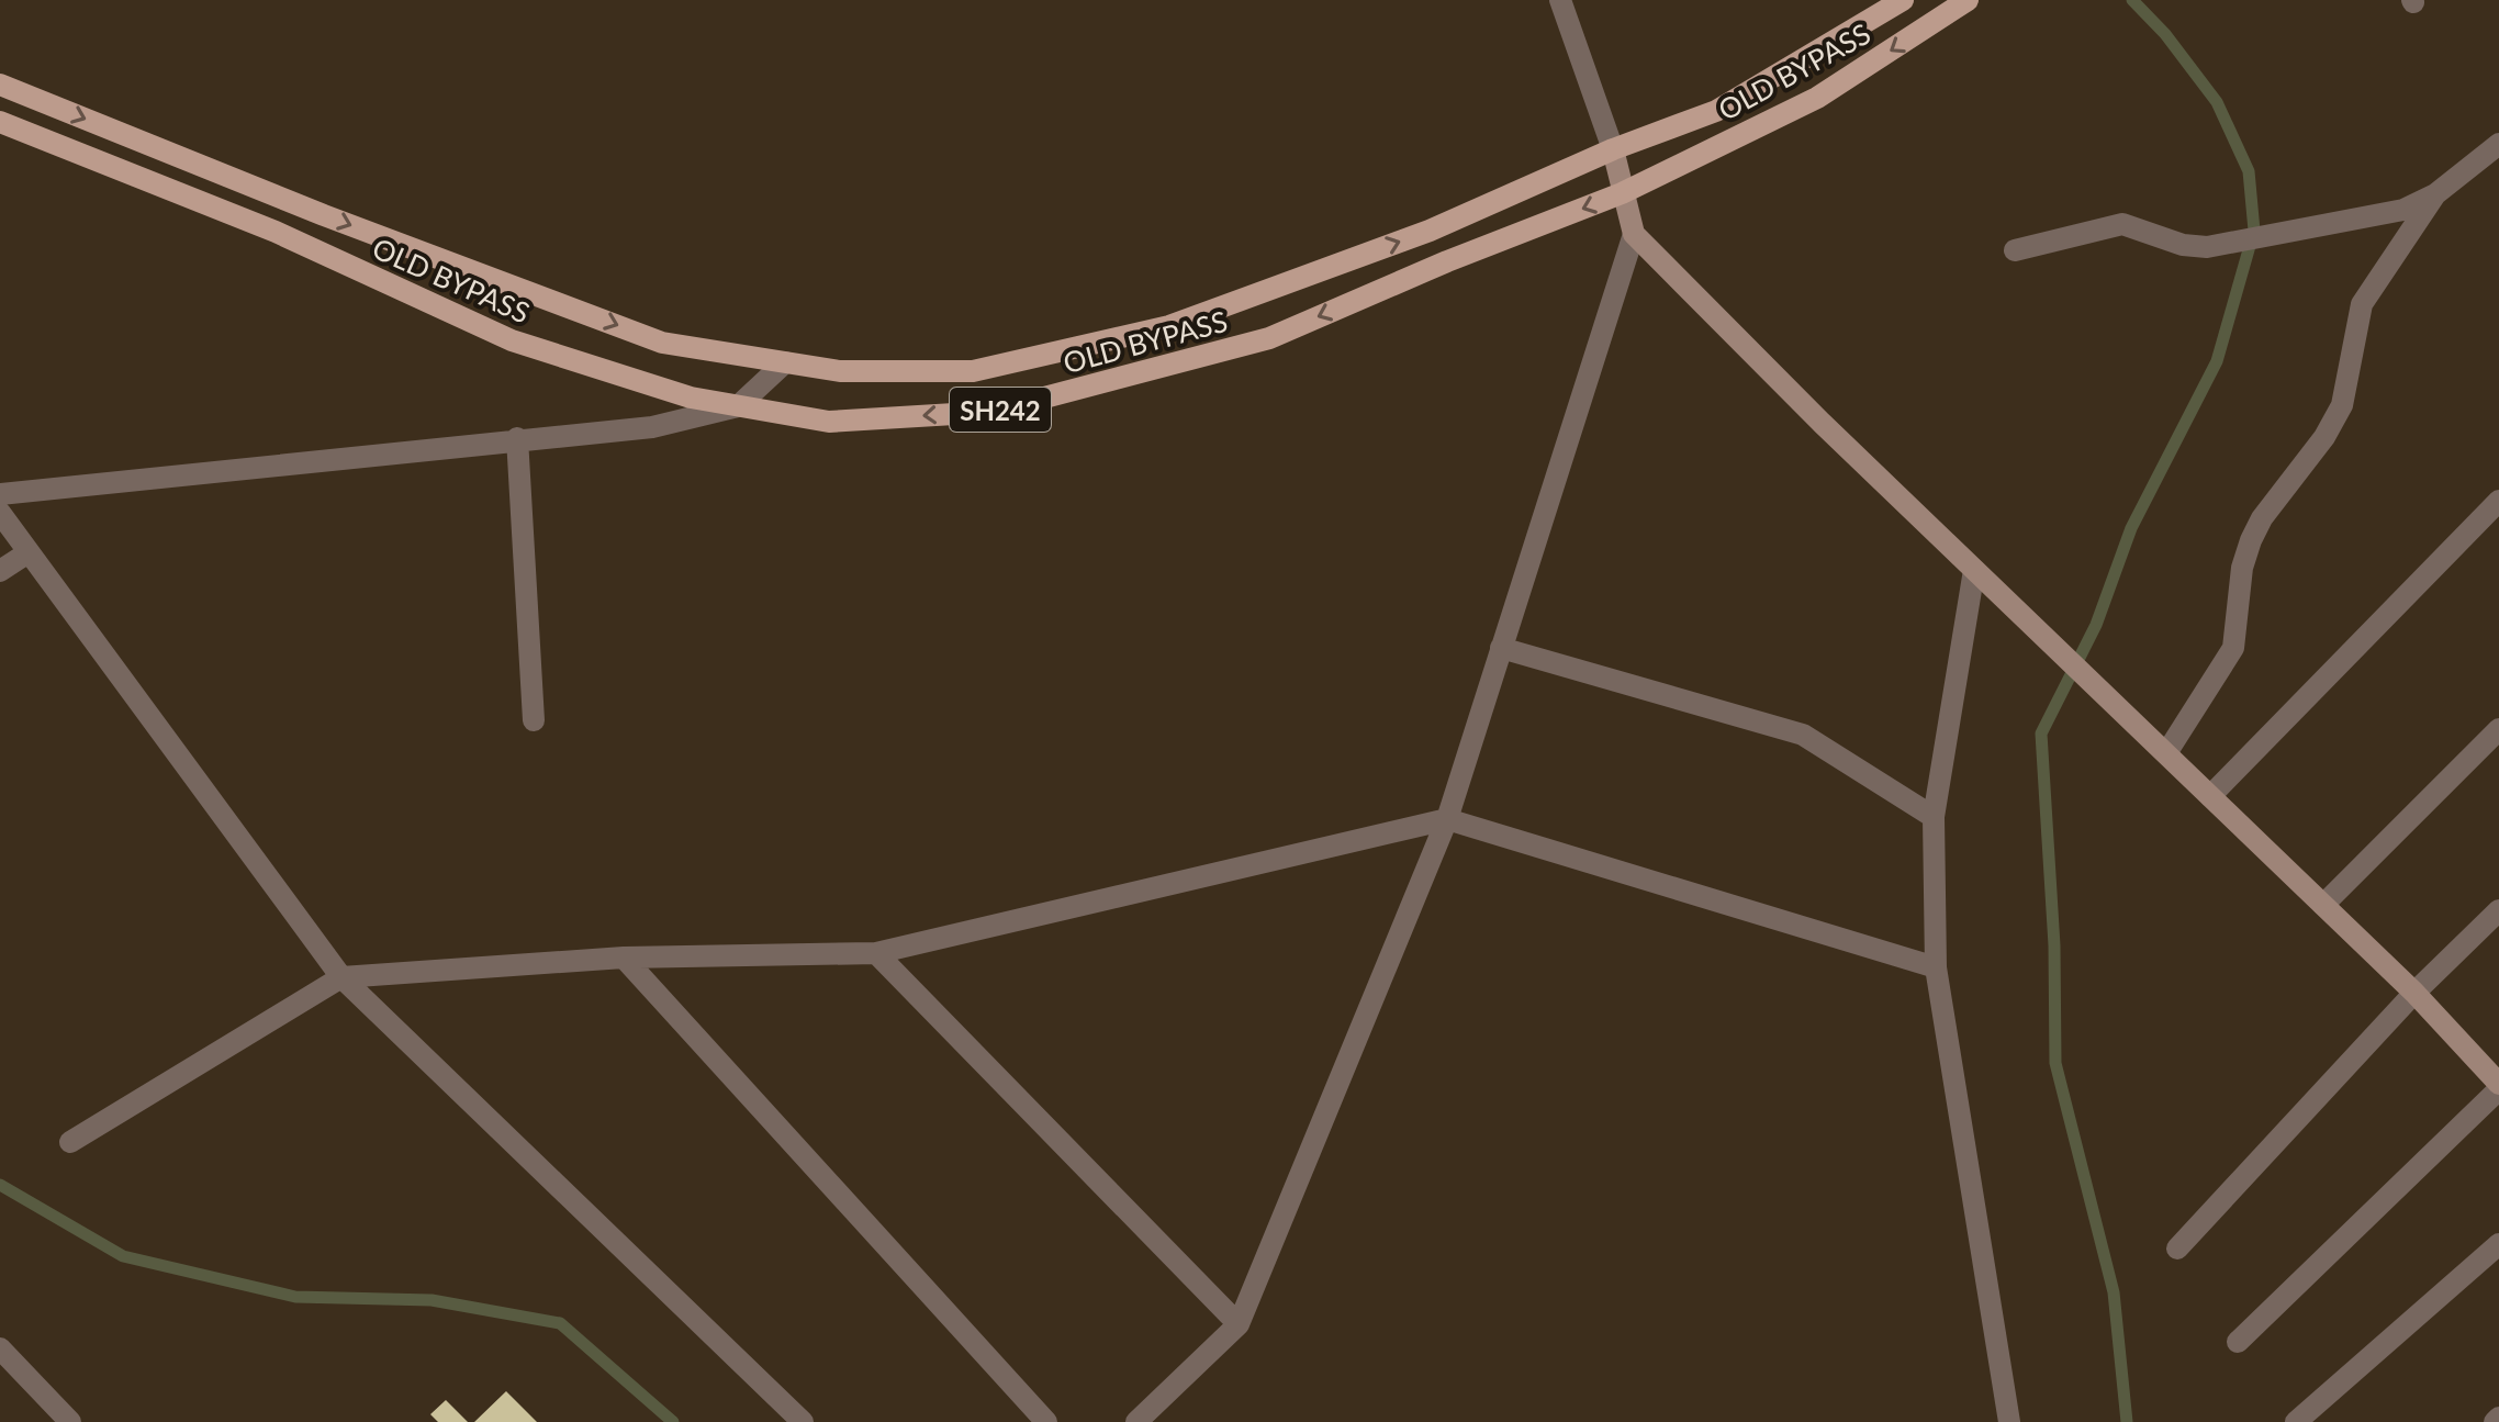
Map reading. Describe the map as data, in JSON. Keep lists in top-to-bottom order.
{
  "streets": {
    "main road": ["OLD BYPASS", "SH242"]
  }
}
